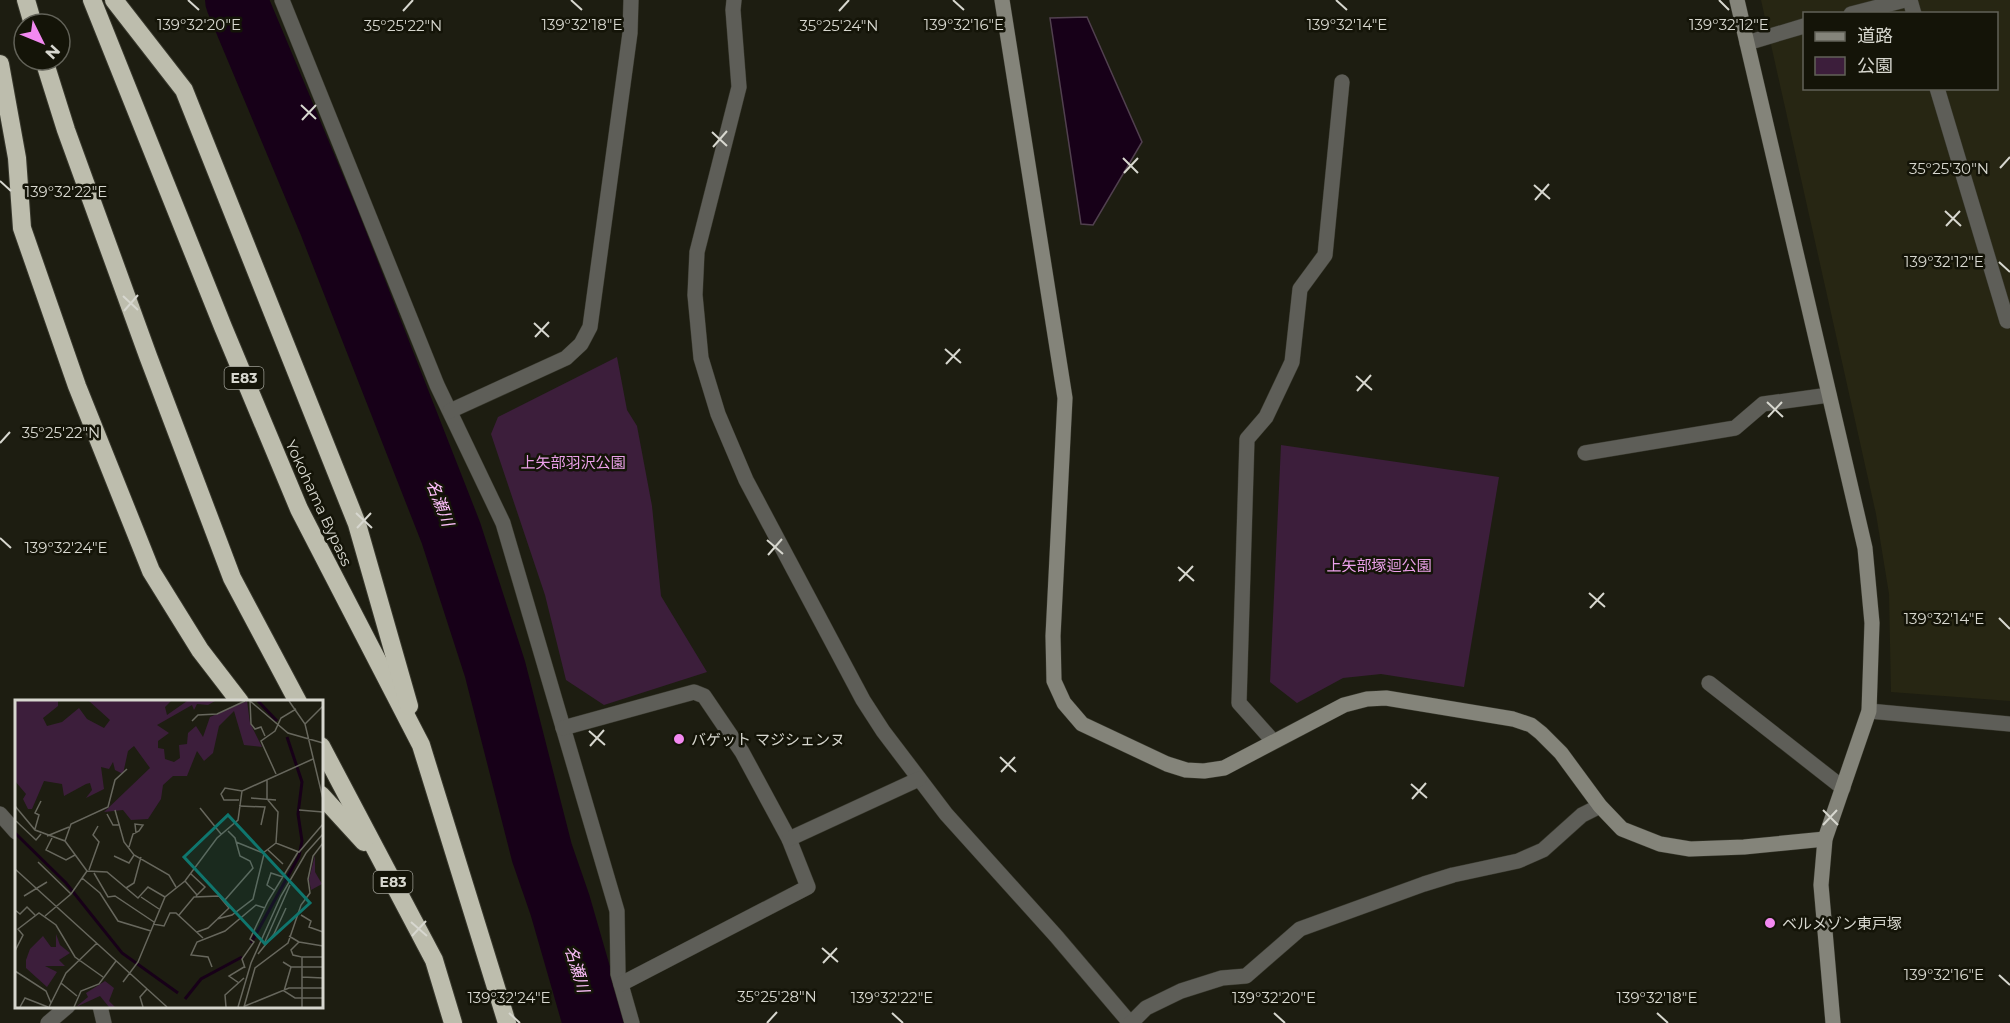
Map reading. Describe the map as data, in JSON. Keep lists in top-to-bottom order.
{
  "streets": {
    "highway": ["E83", "Yokohama Bypass"]
  },
  "water": ["名瀬川"],
  "parks": ["上矢部羽沢公園", "上矢部塚迴公園"],
  "places": ["バゲット マジシェンヌ", "ベルメゾン東戸塚"],
  "legend": ["道路", "公園"],
  "north": "bottom right",
  "coordinates": [
    "139°32'20\"E",
    "139°32'16\"E",
    "139°32'14\"E",
    "139°32'12\"E",
    "139°32'18\"E",
    "35°25'22\"N",
    "35°25'24\"N",
    "35°25'30\"N",
    "139°32'22\"E",
    "139°32'24\"E",
    "35°25'28\"N"
  ]
}
